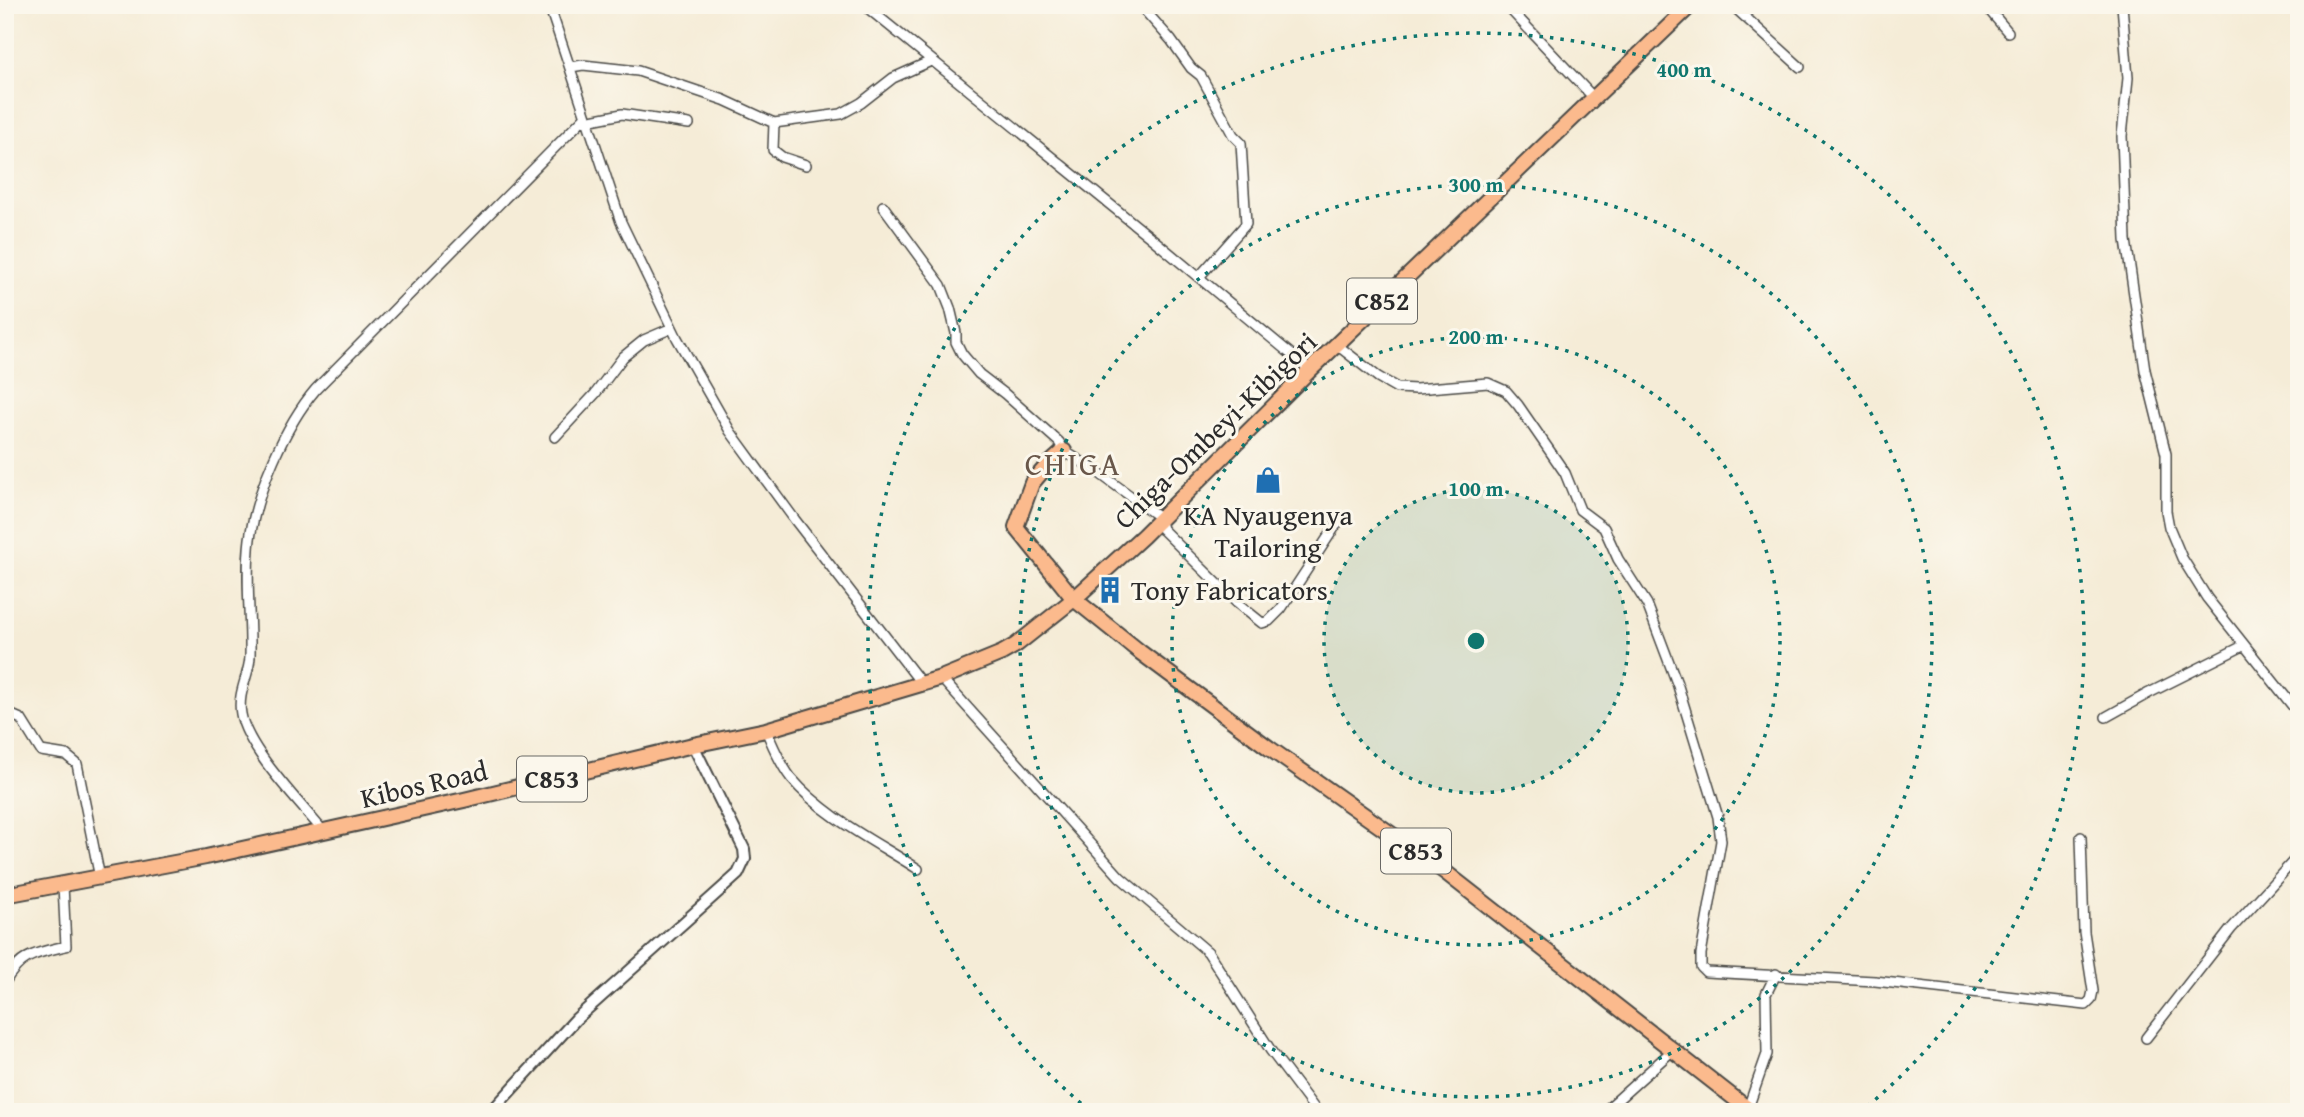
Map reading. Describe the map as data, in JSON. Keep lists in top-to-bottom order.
{
  "streets": {
    "main road": [
      "C852",
      "Chiga-Ombeyi-Kibigori",
      "C853",
      "Kibos Road"
    ]
  },
  "crossings": [
    ["Chiga-Ombeyi-Kibigori", "C853"],
    ["Chiga-Ombeyi-Kibigori", "Kibos Road"],
    ["C853", "Kibos Road"]
  ],
  "districts": ["CHIGA"],
  "places": {
    "shop": ["KA Nyaugenya Tailoring"],
    "building": ["Tony Fabricators"]
  },
  "rings": [
    "400 m",
    "300 m",
    "200 m",
    "100 m"
  ]
}
